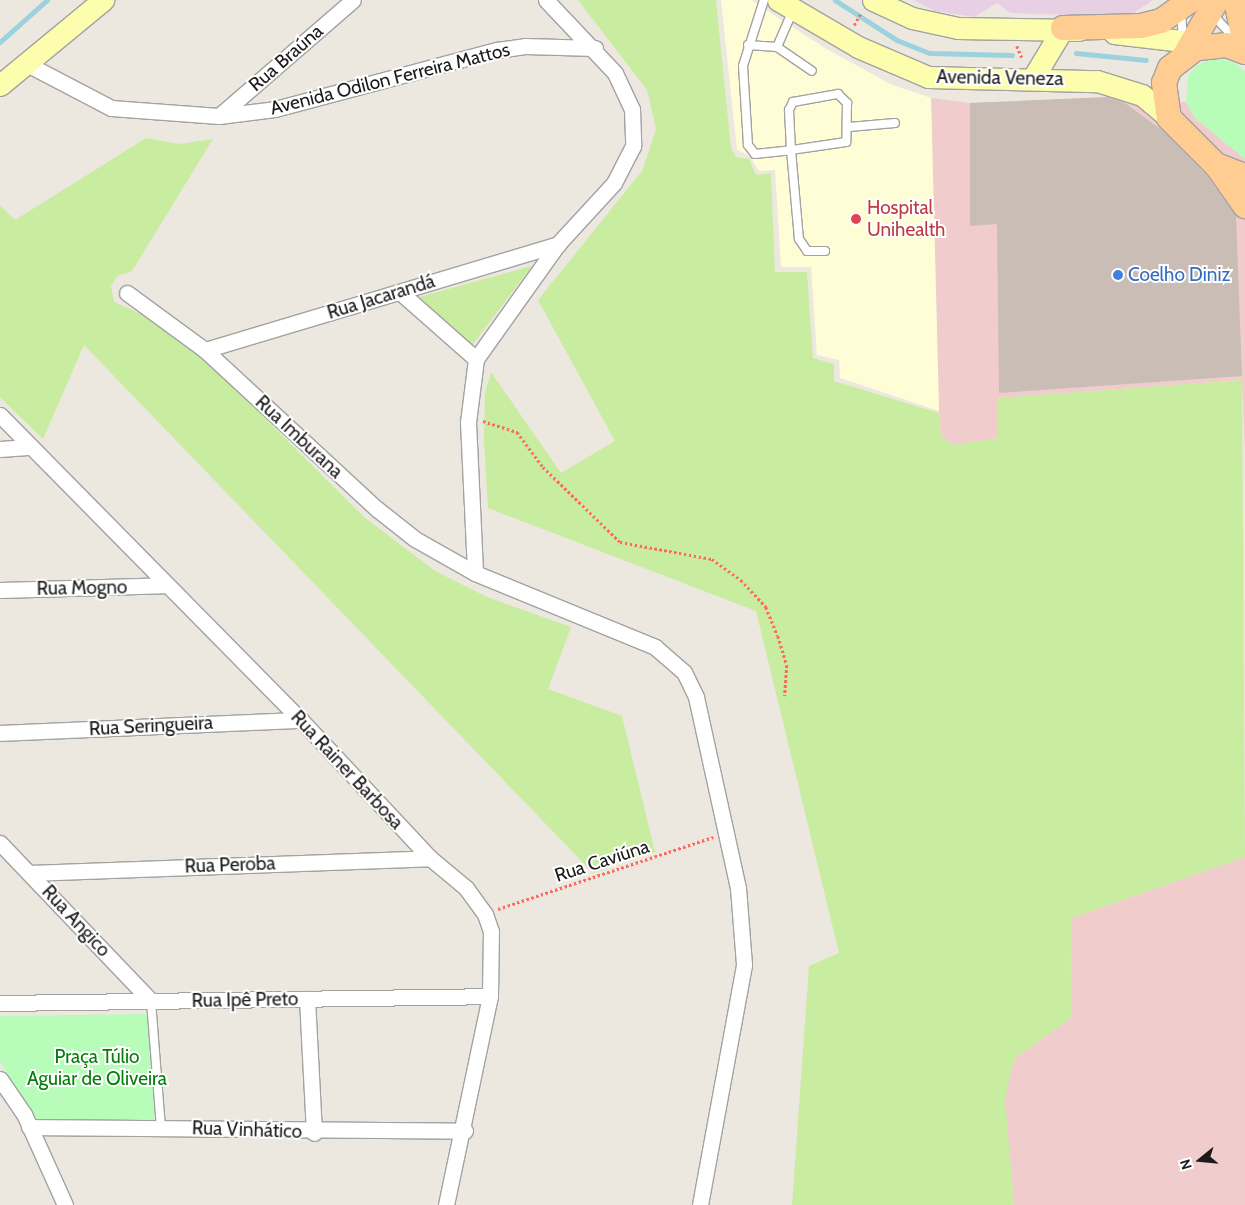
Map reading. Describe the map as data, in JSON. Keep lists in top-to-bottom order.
{
  "streets": {
    "main road": ["Avenida Veneza"],
    "street": [
      "Rua Braúna",
      "Avenida Odilon Ferreira Mattos",
      "Rua Jacarandá",
      "Rua Imburana",
      "Rua Mogno",
      "Rua Seringueira",
      "Rua Rainer Barbosa",
      "Rua Peroba",
      "Rua Angico",
      "Rua Ipê Preto",
      "Rua Vinhático"
    ],
    "path": ["Rua Caviúna"]
  },
  "crossings": [
    ["Rua Braúna", "Avenida Odilon Ferreira Mattos"],
    ["Rua Jacarandá", "Rua Imburana"],
    ["Rua Mogno", "Rua Rainer Barbosa"],
    ["Rua Seringueira", "Rua Rainer Barbosa"],
    ["Rua Rainer Barbosa", "Rua Caviúna"],
    ["Rua Rainer Barbosa", "Rua Peroba"],
    ["Rua Rainer Barbosa", "Rua Ipê Preto"],
    ["Rua Rainer Barbosa", "Rua Vinhático"],
    ["Rua Peroba", "Rua Angico"],
    ["Rua Angico", "Rua Ipê Preto"]
  ],
  "parks": ["Praça Túlio Aguiar de Oliveira"],
  "places": ["Hospital Unihealth", "Coelho Diniz"],
  "north": "left"
}
